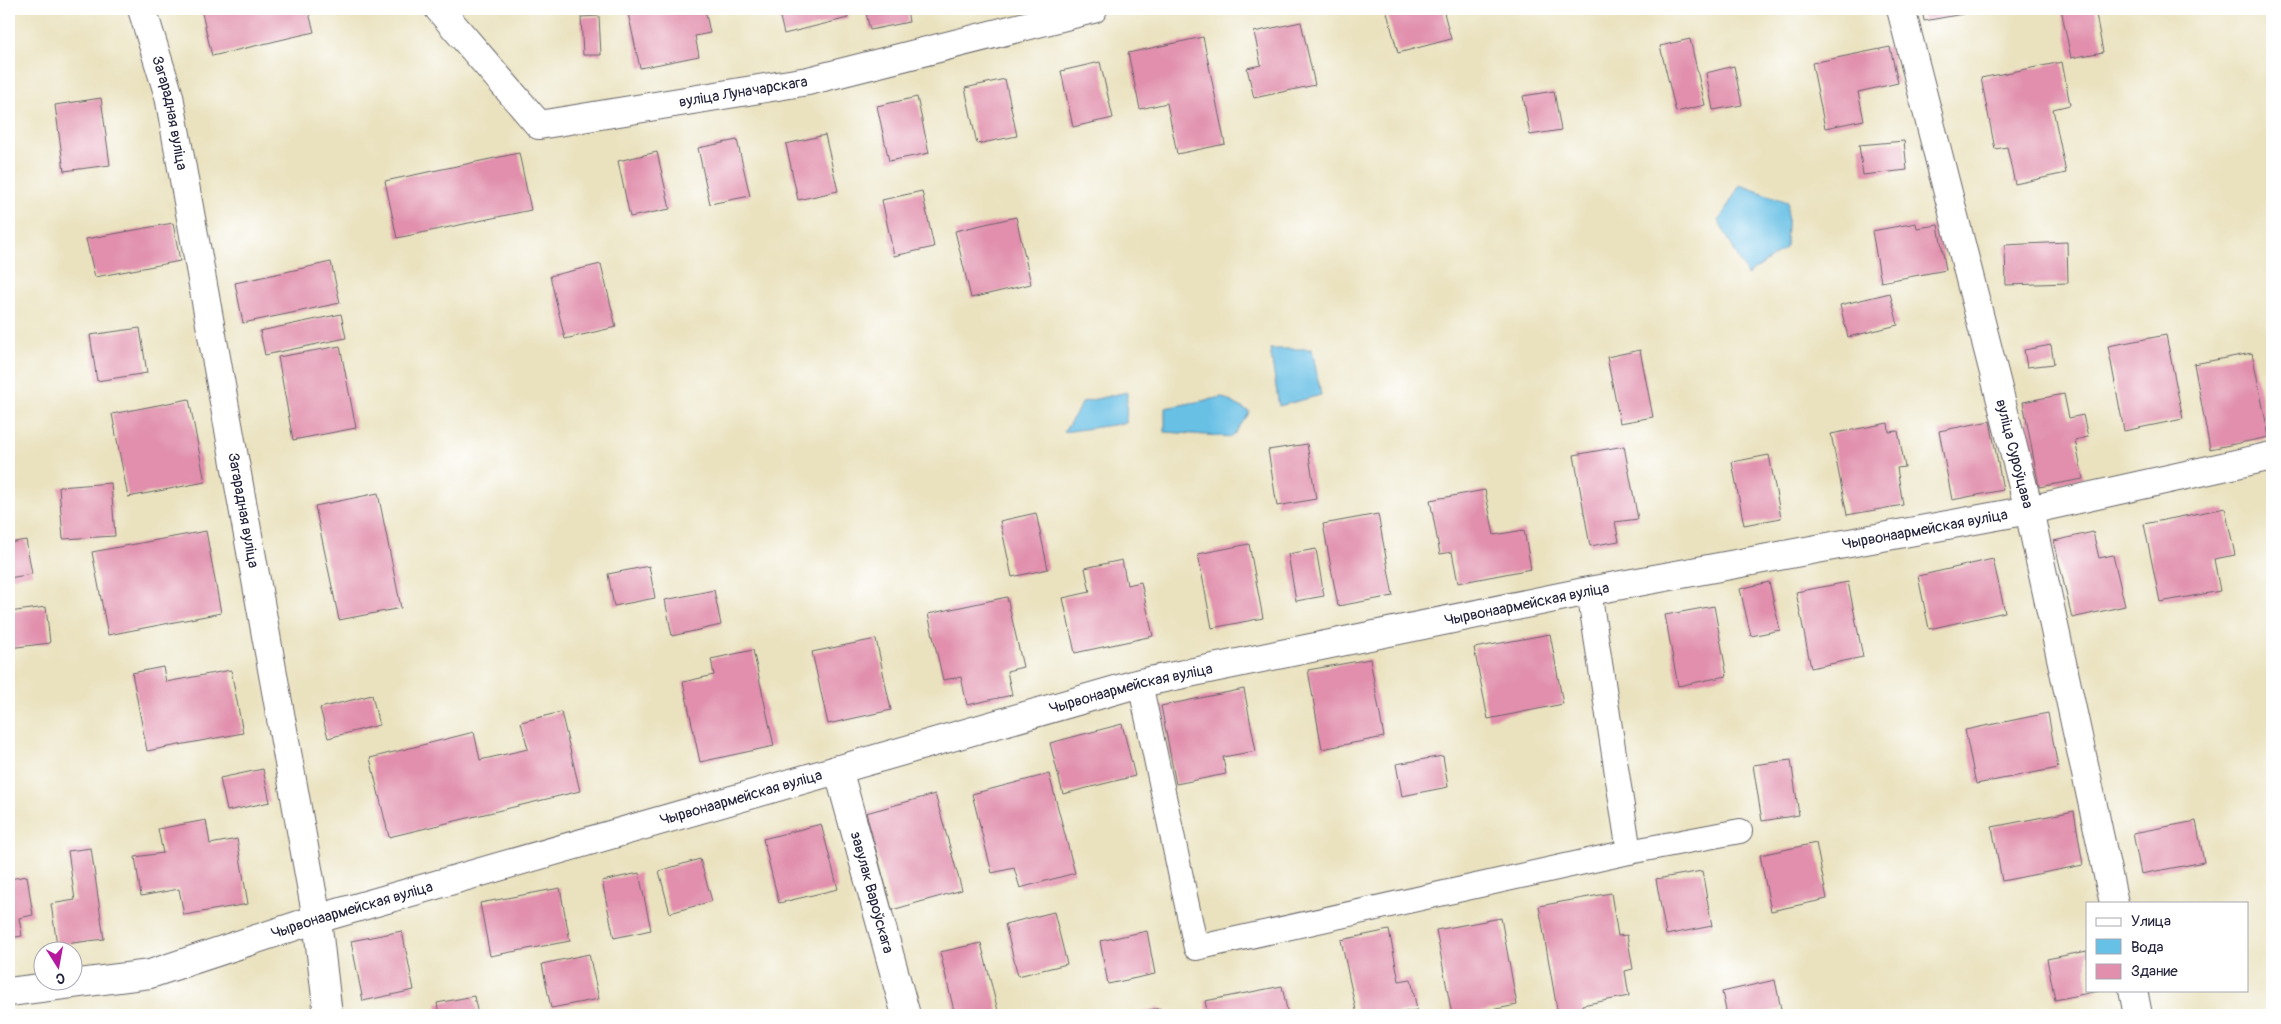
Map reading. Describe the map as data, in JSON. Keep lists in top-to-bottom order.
{
  "streets": {
    "street": [
      "вуліца Луначарскага",
      "Загарадная вуліца",
      "вуліца Суроўцава",
      "Чырвонаармейская вуліца",
      "завулак Вароўскага"
    ]
  },
  "crossings": [
    ["Загарадная вуліца", "Чырвонаармейская вуліца"],
    ["вуліца Суроўцава", "Чырвонаармейская вуліца"],
    ["Чырвонаармейская вуліца", "завулак Вароўскага"]
  ],
  "legend": ["Улица", "Вода", "Здание"],
  "north": "bottom"
}
